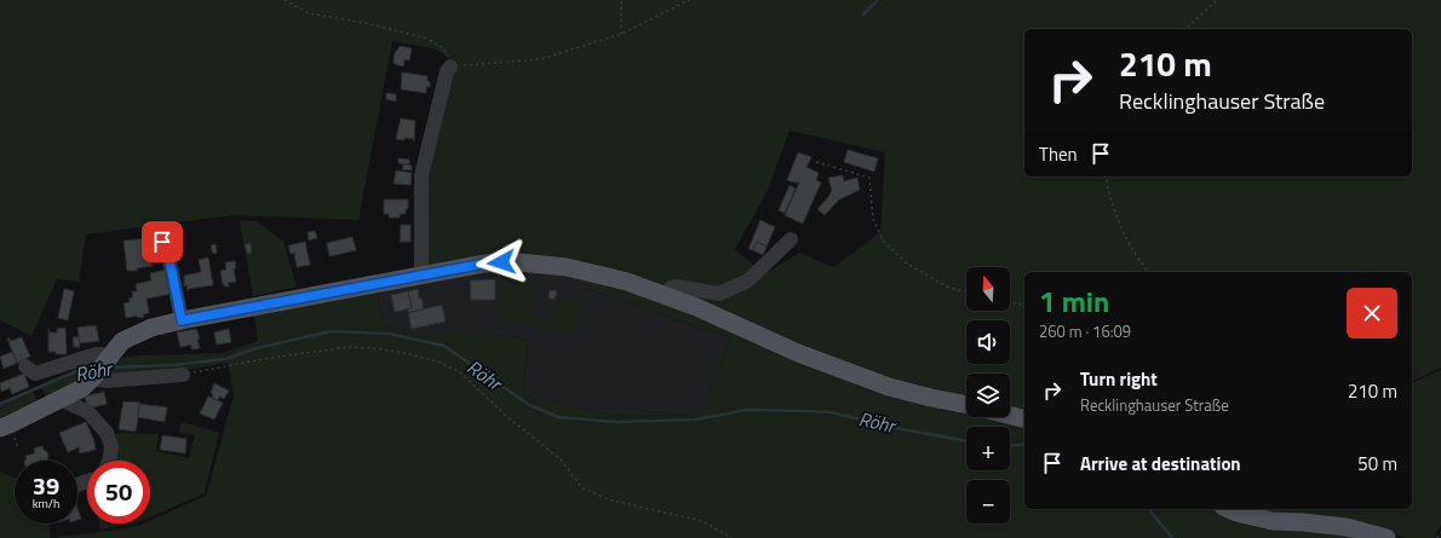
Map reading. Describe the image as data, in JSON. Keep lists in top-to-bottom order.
{
  "water": ["Röhr"],
  "north": "top",
  "page": {
    "turn": ["210 m", "Recklinghauser Straße"],
    "then": "Then",
    "map_buttons": ["+", "−"],
    "heading": ["1 min", "260 m · 16:09"],
    "list": [
      {
        "name": "Turn right",
        "note": "Recklinghauser Straße",
        "value": "210 m"
      },
      {
        "name": "Arrive at destination",
        "value": "50 m"
      }
    ],
    "speed": "39 km/h",
    "limit": "50"
  }
}
